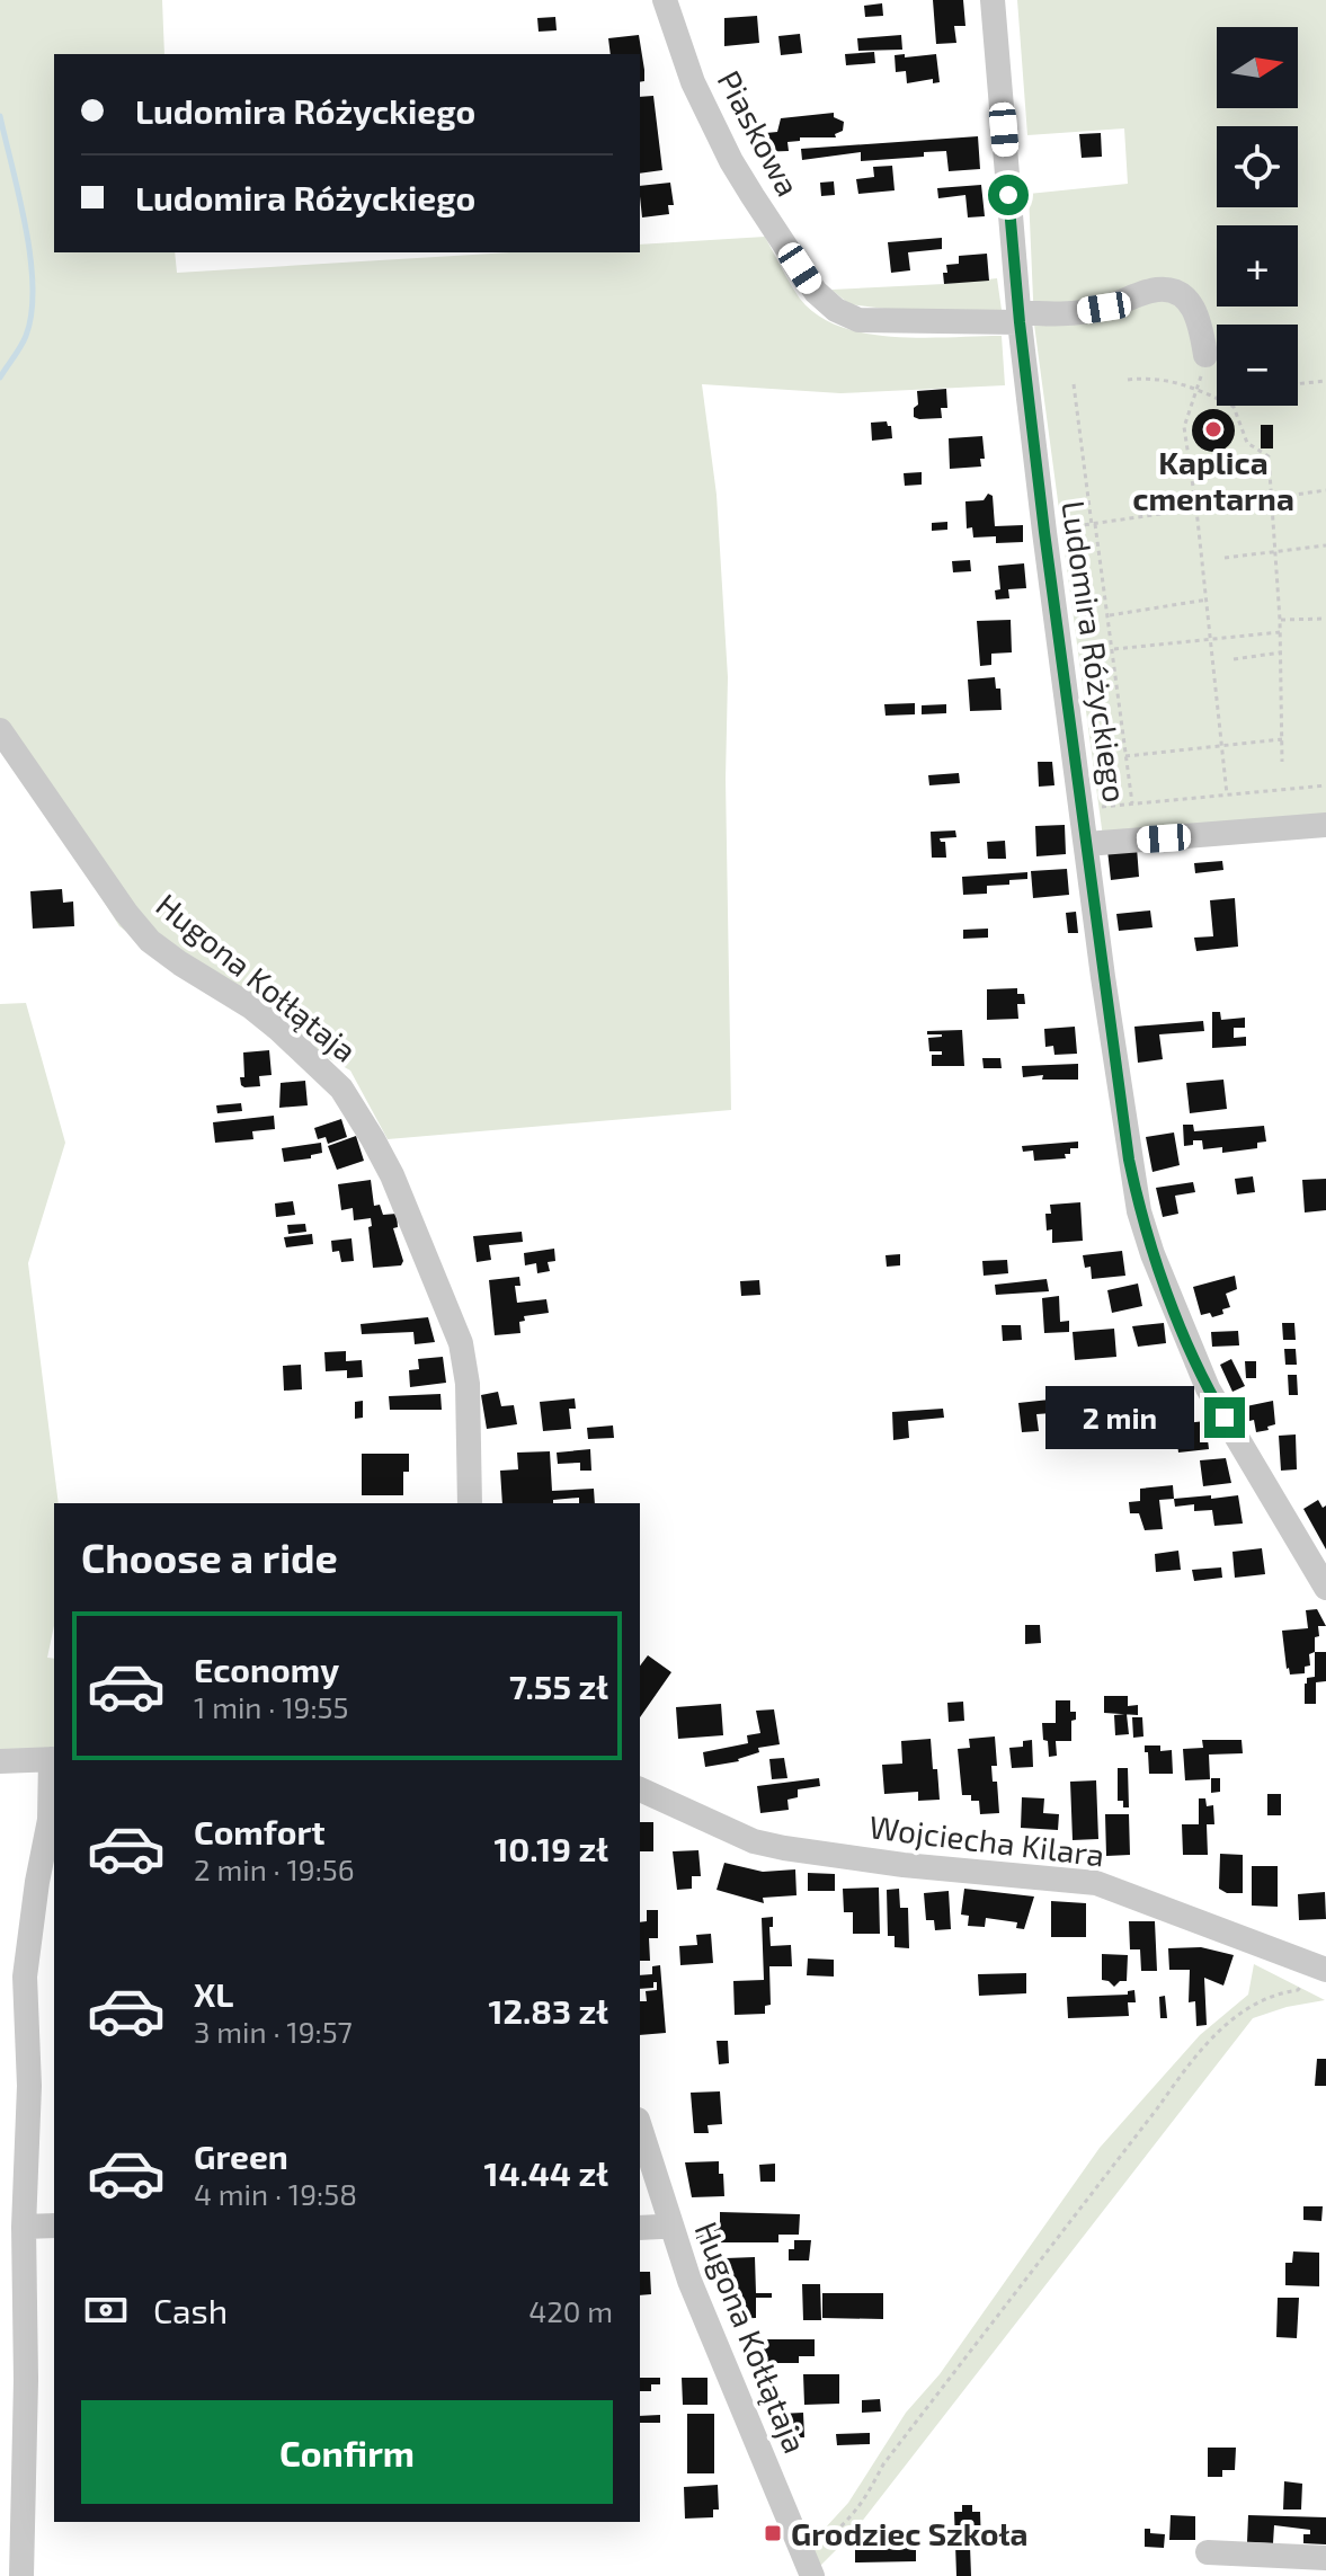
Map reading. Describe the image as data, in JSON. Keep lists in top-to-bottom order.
{
  "streets": {
    "street": [
      "Piaskowa",
      "Ludomira Różyckiego",
      "Hugona Kołłątaja",
      "Wojciecha Kilara"
    ]
  },
  "crossings": [
    ["Piaskowa", "Ludomira Różyckiego"]
  ],
  "places": {
    "other": ["Kaplica cmentarna"],
    "transit": ["Grodziec Szkoła"]
  },
  "north": "right",
  "page": {
    "map_buttons": ["+", "−"],
    "banner": ["Ludomira Różyckiego", "Ludomira Różyckiego"],
    "bubble": "2 min",
    "heading": "Choose a ride",
    "list": [
      {
        "name": "Economy",
        "note": "1 min · 19:55",
        "value": "7.55 zł"
      },
      {
        "name": "Comfort",
        "note": "2 min · 19:56",
        "value": "10.19 zł"
      },
      {
        "name": "XL",
        "note": "3 min · 19:57",
        "value": "12.83 zł"
      },
      {
        "name": "Green",
        "note": "4 min · 19:58",
        "value": "14.44 zł"
      }
    ],
    "pay": ["Cash", "420 m"],
    "buttons": "Confirm"
  }
}
